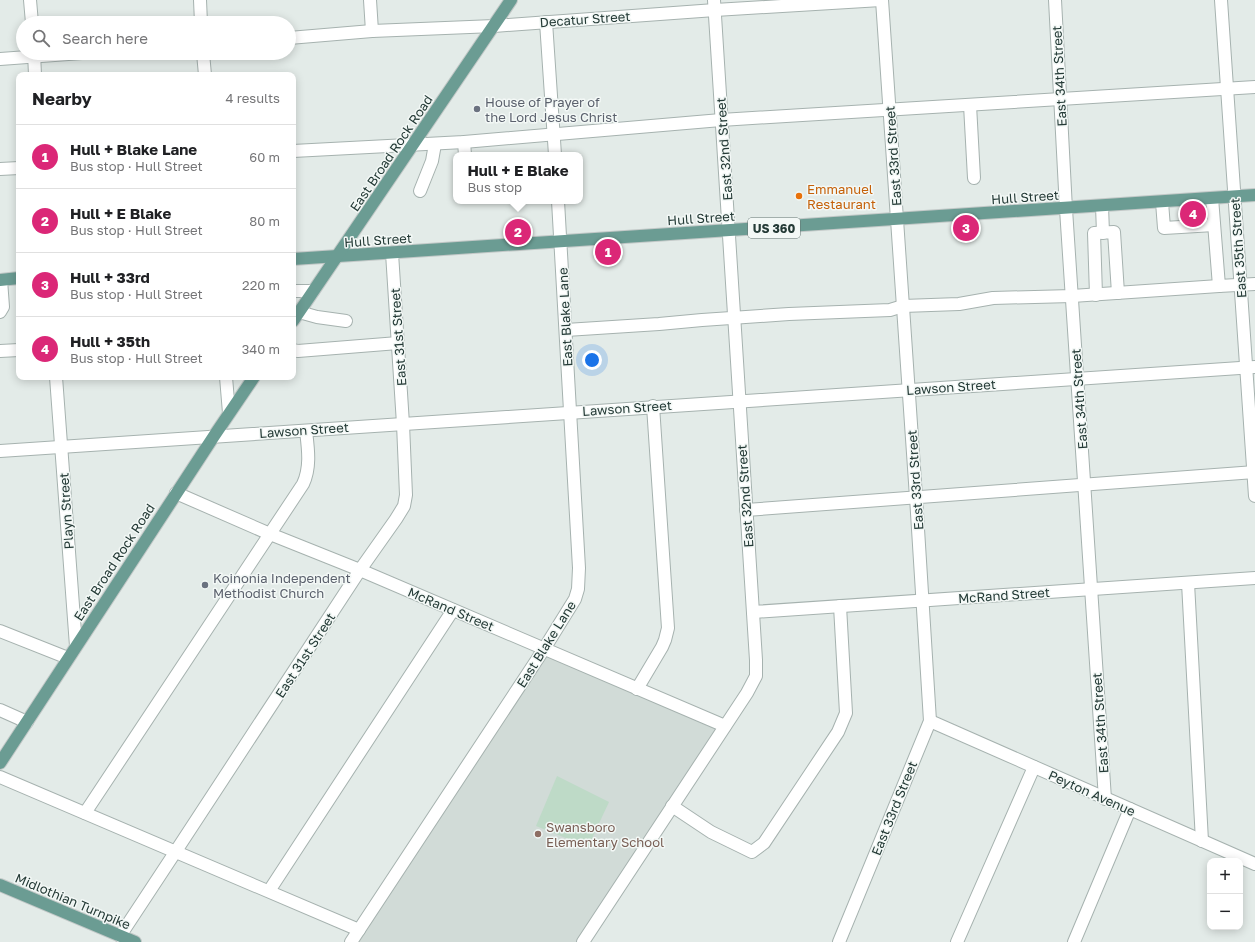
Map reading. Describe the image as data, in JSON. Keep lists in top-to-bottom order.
{
  "streets": {
    "main road": [
      "East Broad Rock Road",
      "Hull Street",
      "US 360",
      "Midlothian Turnpike"
    ],
    "street": [
      "Decatur Street",
      "East 34th Street",
      "East 32nd Street",
      "East 33rd Street",
      "East 35th Street",
      "East Blake Lane",
      "East 31st Street",
      "Lawson Street",
      "Playn Street",
      "McRand Street",
      "Peyton Avenue"
    ]
  },
  "crossings": [
    ["Decatur Street", "East 32nd Street"],
    ["Decatur Street", "East Broad Rock Road"],
    ["Decatur Street", "East 33rd Street"],
    ["East 34th Street", "Hull Street"],
    ["East 34th Street", "Lawson Street"],
    ["East 34th Street", "McRand Street"],
    ["East 34th Street", "Peyton Avenue"],
    ["East 32nd Street", "Hull Street"],
    ["East 32nd Street", "Lawson Street"],
    ["East 32nd Street", "McRand Street"],
    ["East Broad Rock Road", "Hull Street"],
    ["East Broad Rock Road", "Lawson Street"],
    ["East Broad Rock Road", "Playn Street"],
    ["East Broad Rock Road", "McRand Street"],
    ["East 33rd Street", "Hull Street"],
    ["East 33rd Street", "Lawson Street"],
    ["East 33rd Street", "McRand Street"],
    ["East 33rd Street", "Peyton Avenue"],
    ["Hull Street", "East 35th Street"],
    ["Hull Street", "East Blake Lane"],
    ["Hull Street", "East 31st Street"],
    ["East 35th Street", "Lawson Street"],
    ["East Blake Lane", "Lawson Street"],
    ["East Blake Lane", "McRand Street"],
    ["East 31st Street", "Lawson Street"],
    ["East 31st Street", "McRand Street"],
    ["East 31st Street", "Midlothian Turnpike"],
    ["Lawson Street", "Playn Street"]
  ],
  "places": [
    "House of Prayer of the Lord Jesus Christ",
    "Emmanuel Restaurant",
    "Koinonia Independent Methodist Church",
    "Swansboro Elementary School"
  ],
  "page": {
    "search": "Search here",
    "heading": ["Nearby", "4 results"],
    "list": [
      {
        "mark": "1",
        "name": "Hull + Blake Lane",
        "note": "Bus stop · Hull Street",
        "value": "60 m"
      },
      {
        "mark": "2",
        "name": "Hull + E Blake",
        "note": "Bus stop · Hull Street",
        "value": "80 m"
      },
      {
        "mark": "3",
        "name": "Hull + 33rd",
        "note": "Bus stop · Hull Street",
        "value": "220 m"
      },
      {
        "mark": "4",
        "name": "Hull + 35th",
        "note": "Bus stop · Hull Street",
        "value": "340 m"
      }
    ],
    "popup": ["Hull + E Blake", "Bus stop"],
    "pins": [
      "4",
      "3",
      "2",
      "1"
    ],
    "map_buttons": ["+", "−"]
  }
}
